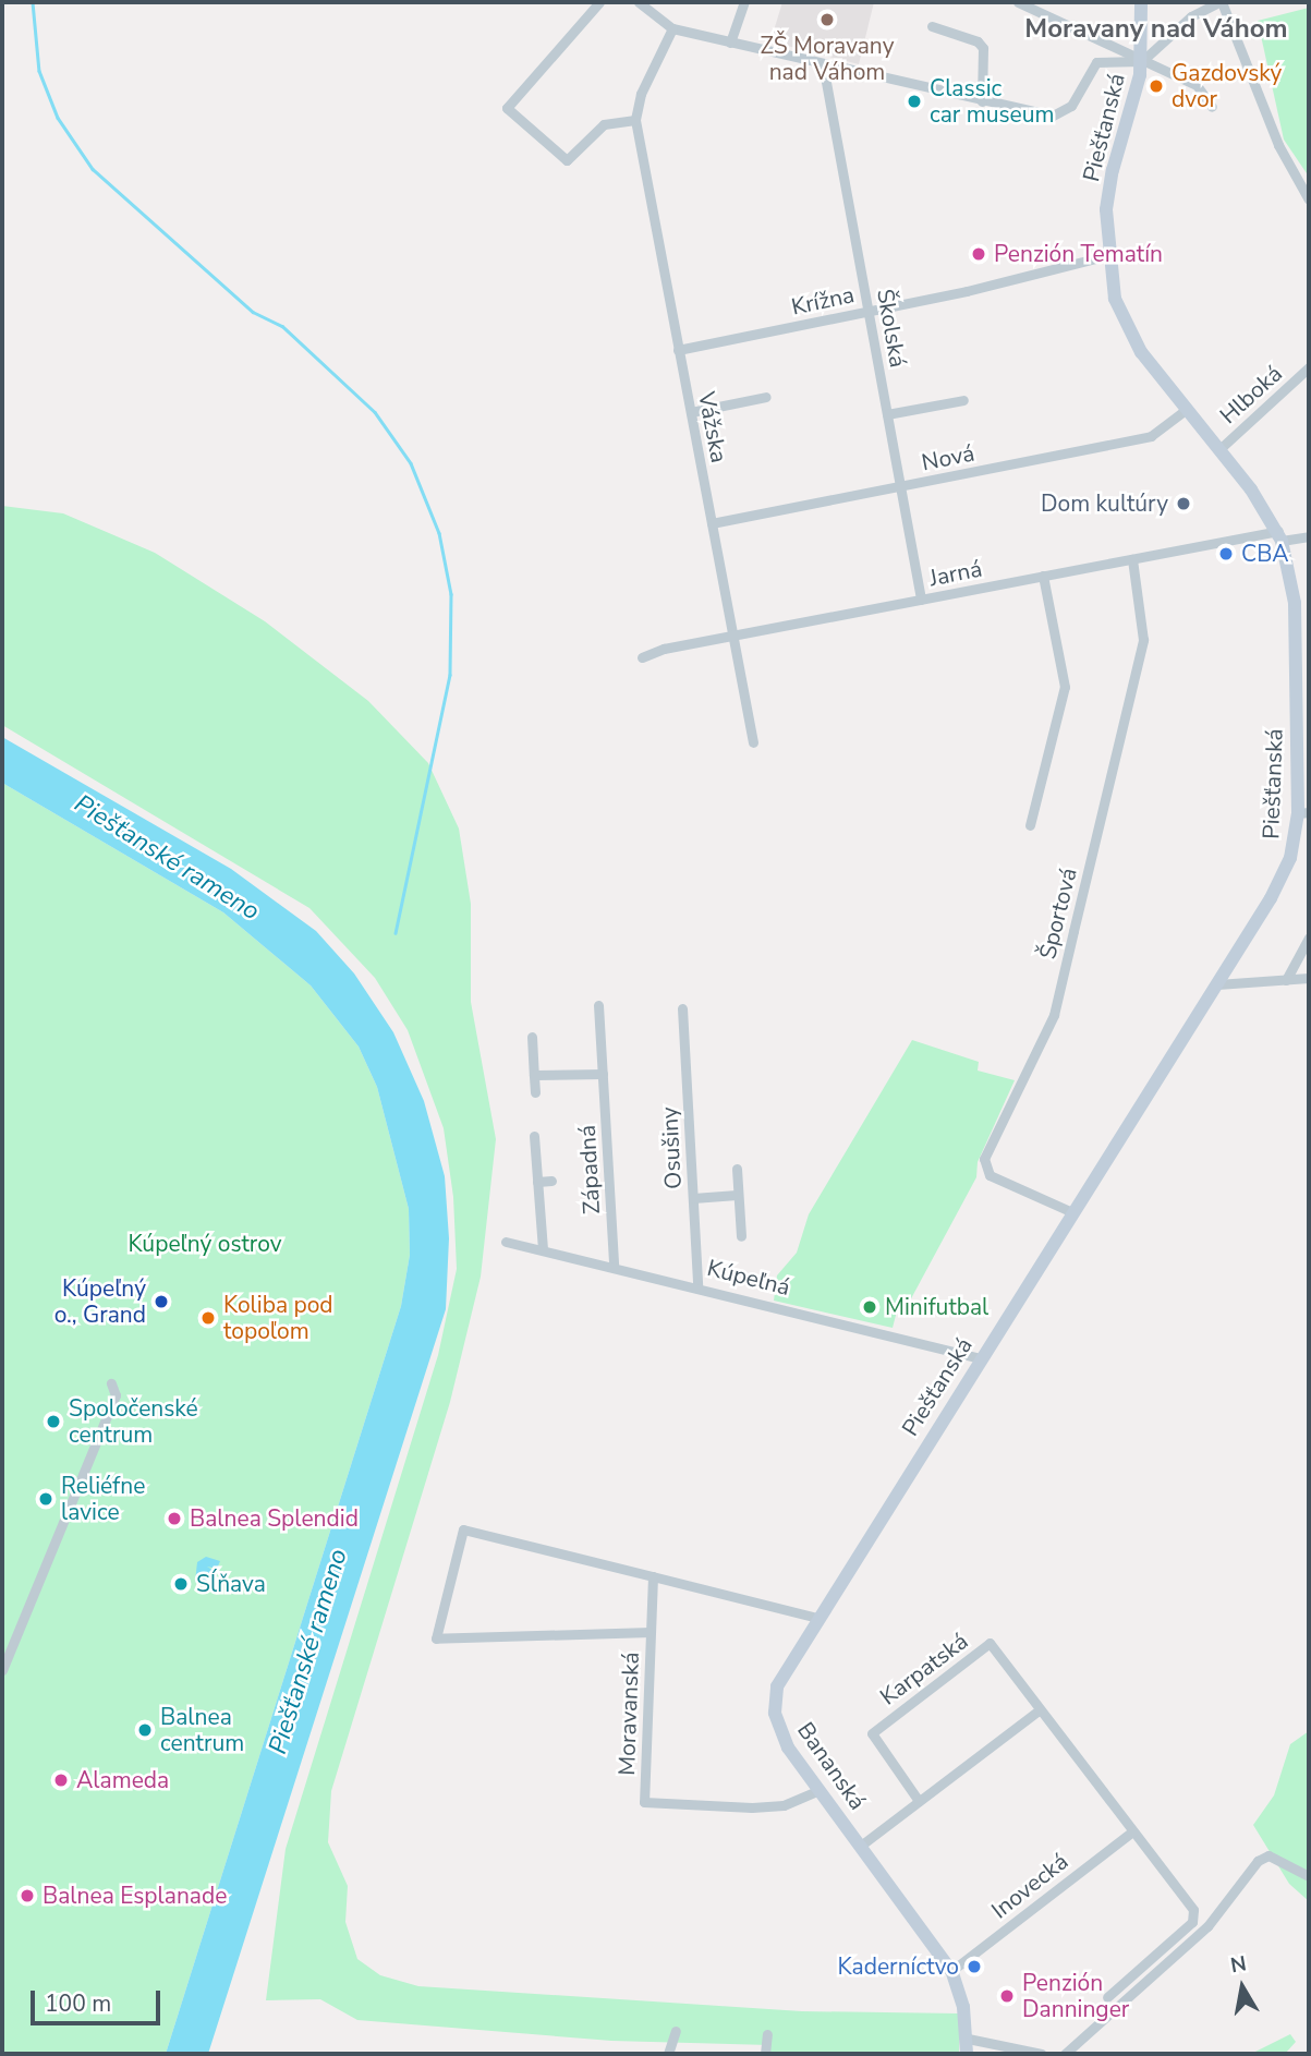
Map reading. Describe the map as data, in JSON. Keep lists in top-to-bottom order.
{
  "streets": {
    "main road": ["Piešťanská", "Bananská"],
    "street": [
      "Krížna",
      "Školská",
      "Hlboká",
      "Vážska",
      "Nová",
      "Jarná",
      "Športová",
      "Osušiny",
      "Západná",
      "Kúpeľná",
      "Karpatská",
      "Moravanská",
      "Inovecká"
    ]
  },
  "crossings": [
    ["Piešťanská", "Krížna"],
    ["Piešťanská", "Hlboká"],
    ["Piešťanská", "Nová"],
    ["Piešťanská", "Jarná"],
    ["Piešťanská", "Športová"],
    ["Piešťanská", "Kúpeľná"],
    ["Piešťanská", "Bananská"],
    ["Krížna", "Školská"],
    ["Krížna", "Vážska"],
    ["Školská", "Nová"],
    ["Školská", "Jarná"],
    ["Vážska", "Nová"],
    ["Vážska", "Jarná"],
    ["Jarná", "Športová"],
    ["Osušiny", "Kúpeľná"],
    ["Západná", "Kúpeľná"],
    ["Moravanská", "Bananská"],
    ["Bananská", "Inovecká"]
  ],
  "districts": ["Moravany nad Váhom"],
  "water": ["Piešťanské rameno"],
  "parks": ["Kúpeľný ostrov"],
  "places": [
    "ZŠ Moravany nad Váhom",
    "Gazdovský dvor",
    "Classic car museum",
    "Penzión Tematín",
    "Dom kultúry",
    "CBA",
    "Kúpeľný o., Grand",
    "Minifutbal",
    "Koliba pod topoľom",
    "Spoločenské centrum",
    "Reliéfne lavice",
    "Balnea Splendid",
    "Sĺňava",
    "Balnea centrum",
    "Alameda",
    "Balnea Esplanade",
    "Kaderníctvo",
    "Penzión Danninger"
  ],
  "scale_bar": "100 m",
  "north": "top"
}
